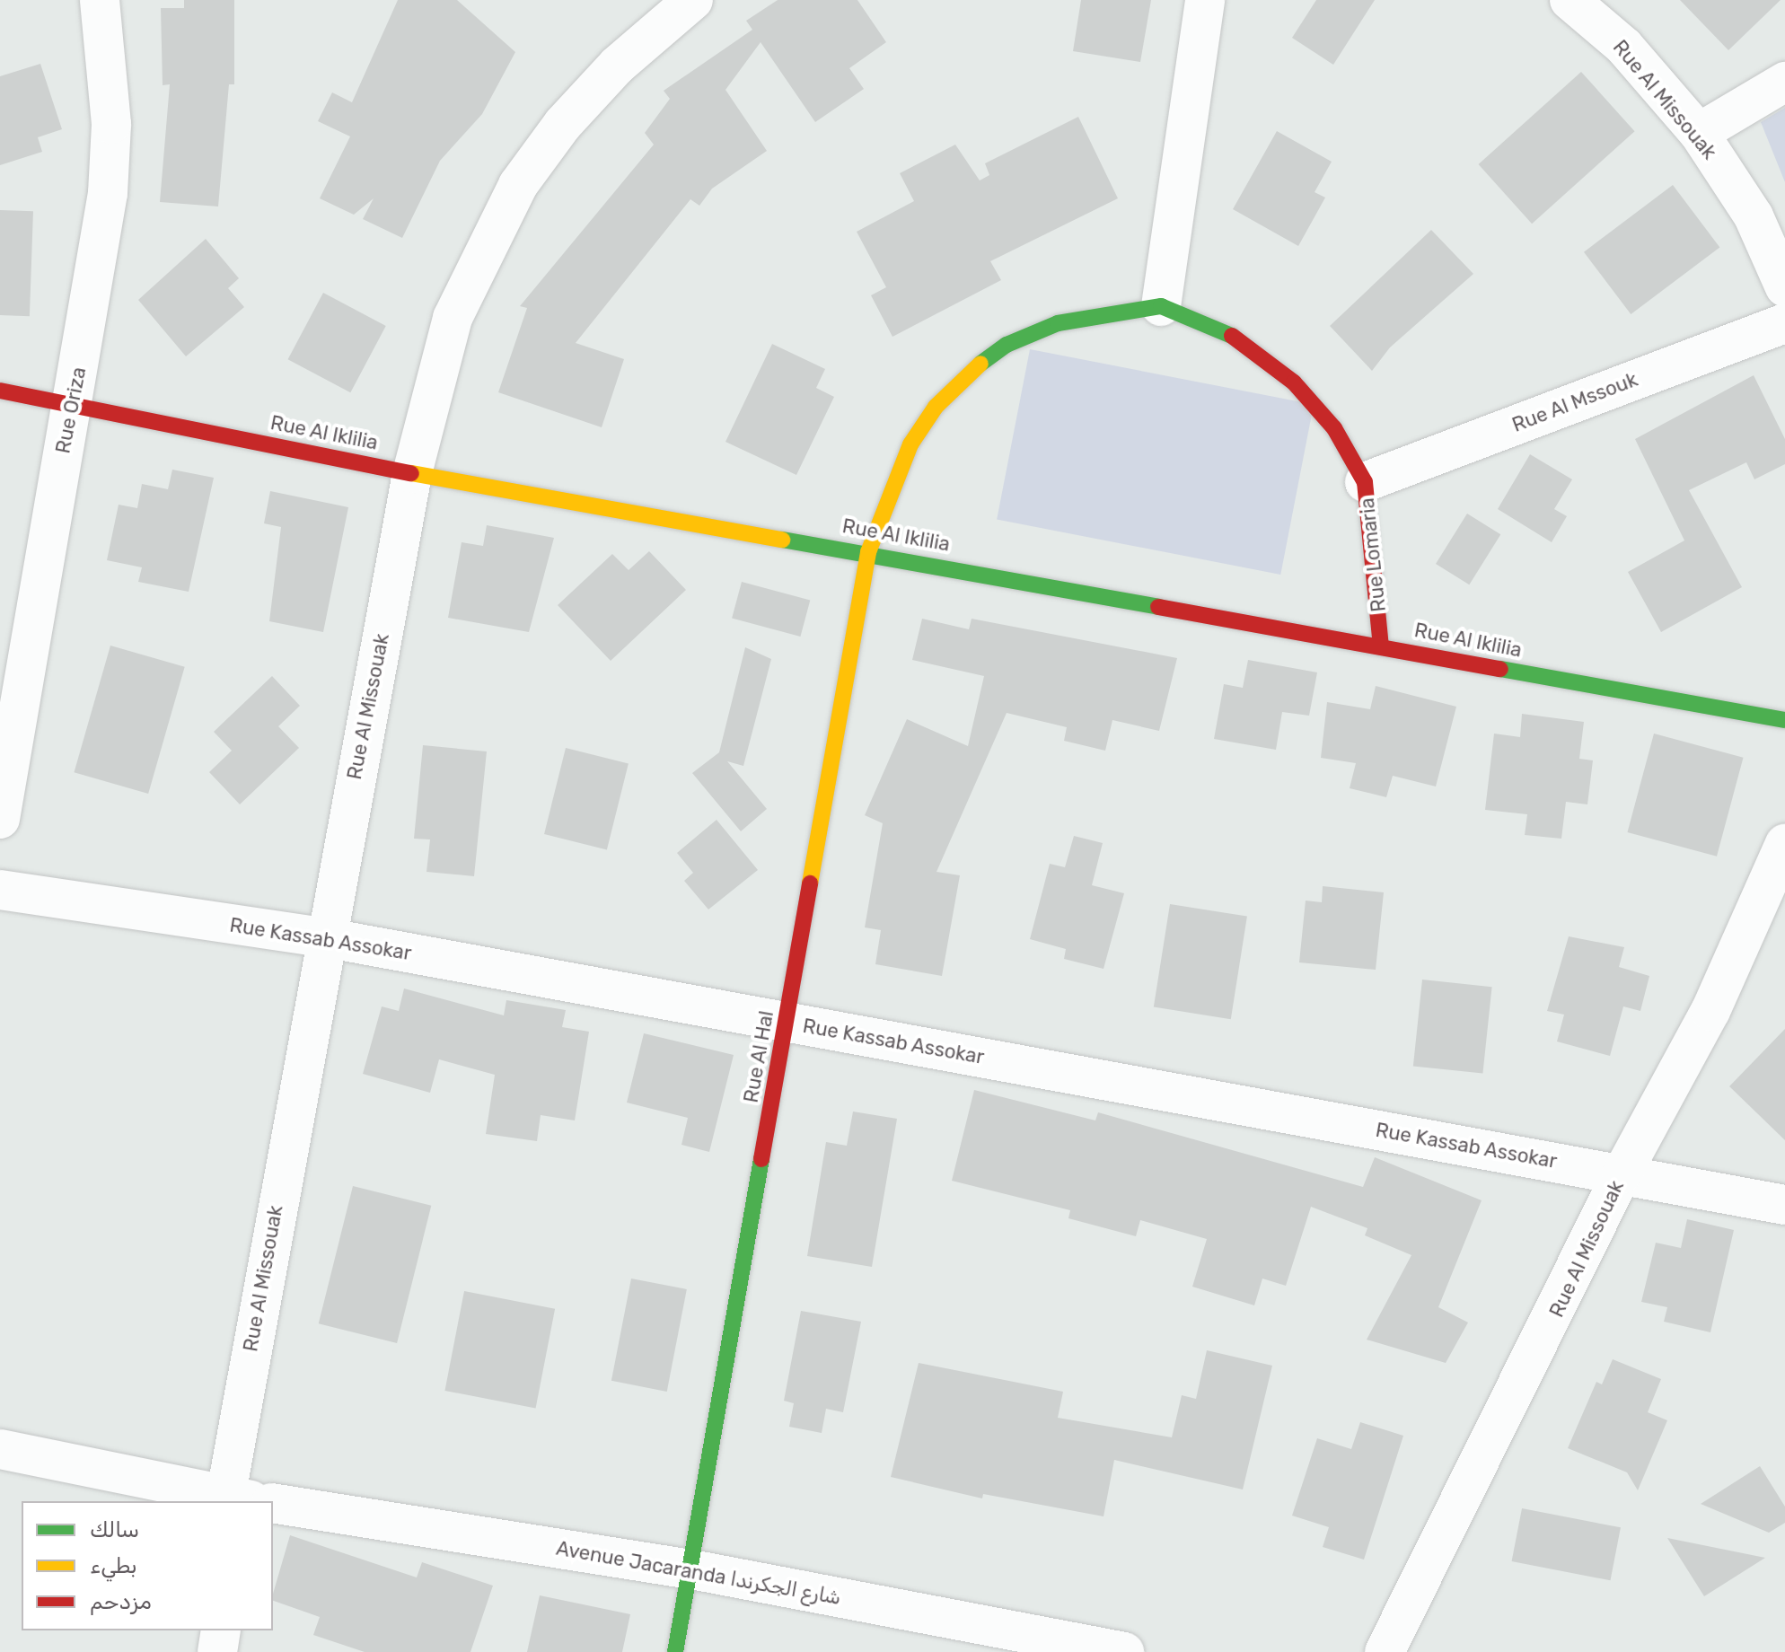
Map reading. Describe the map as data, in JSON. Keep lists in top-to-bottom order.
{
  "streets": {
    "street": [
      "Rue Al Missouak",
      "Rue Al Mssouk",
      "Rue Oriza",
      "Rue Al Iklilia",
      "Rue Lomaria",
      "Rue Kassab Assokar",
      "Rue Al Hal",
      "Avenue Jacaranda شارع الجكرندا"
    ]
  },
  "crossings": [
    ["Rue Al Missouak", "Rue Al Iklilia"],
    ["Rue Al Missouak", "Rue Kassab Assokar"],
    ["Rue Al Missouak", "Avenue Jacaranda شارع الجكرندا"],
    ["Rue Al Mssouk", "Rue Lomaria"],
    ["Rue Oriza", "Rue Al Iklilia"],
    ["Rue Al Iklilia", "Rue Lomaria"],
    ["Rue Al Iklilia", "Rue Al Hal"],
    ["Rue Kassab Assokar", "Rue Al Hal"],
    ["Rue Al Hal", "Avenue Jacaranda شارع الجكرندا"]
  ],
  "legend": ["سالك", "بطيء", "مزدحم"]
}
